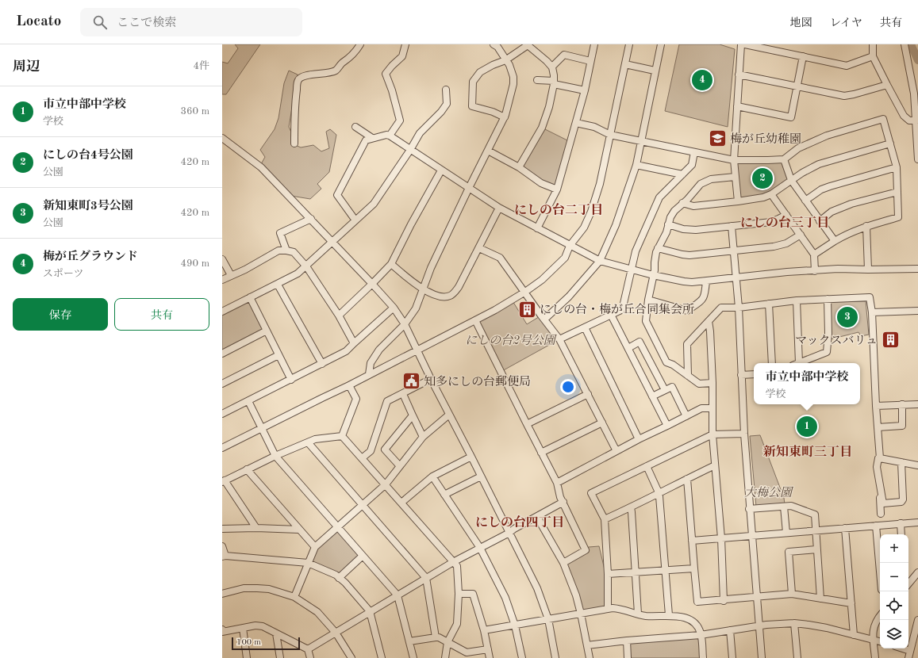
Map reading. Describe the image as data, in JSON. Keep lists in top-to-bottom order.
{
  "districts": [
    "にしの台二丁目",
    "にしの台三丁目",
    "新知東町三丁目",
    "にしの台四丁目"
  ],
  "parks": ["にしの台2号公園", "大梅公園"],
  "places": {
    "school or university": ["梅が丘幼稚園"],
    "building": ["にしの台・梅が丘合同集会所", "マックスバリュ"],
    "public building": ["知多にしの台郵便局"]
  },
  "scale_bar": "100 m",
  "page": {
    "header": "Locato",
    "search": "ここで検索",
    "nav": ["地図", "レイヤ", "共有"],
    "heading": ["周辺", "4件"],
    "pins": [
      "4",
      "2",
      "3",
      "1"
    ],
    "list": [
      {
        "mark": "1",
        "name": "市立中部中学校",
        "note": "学校",
        "value": "360 m"
      },
      {
        "mark": "2",
        "name": "にしの台4号公園",
        "note": "公園",
        "value": "420 m"
      },
      {
        "mark": "3",
        "name": "新知東町3号公園",
        "note": "公園",
        "value": "420 m"
      },
      {
        "mark": "4",
        "name": "梅が丘グラウンド",
        "note": "スポーツ",
        "value": "490 m"
      }
    ],
    "buttons": ["保存", "共有"],
    "popup": ["市立中部中学校", "学校"],
    "map_buttons": ["+", "−"],
    "scale": "100 m"
  }
}
